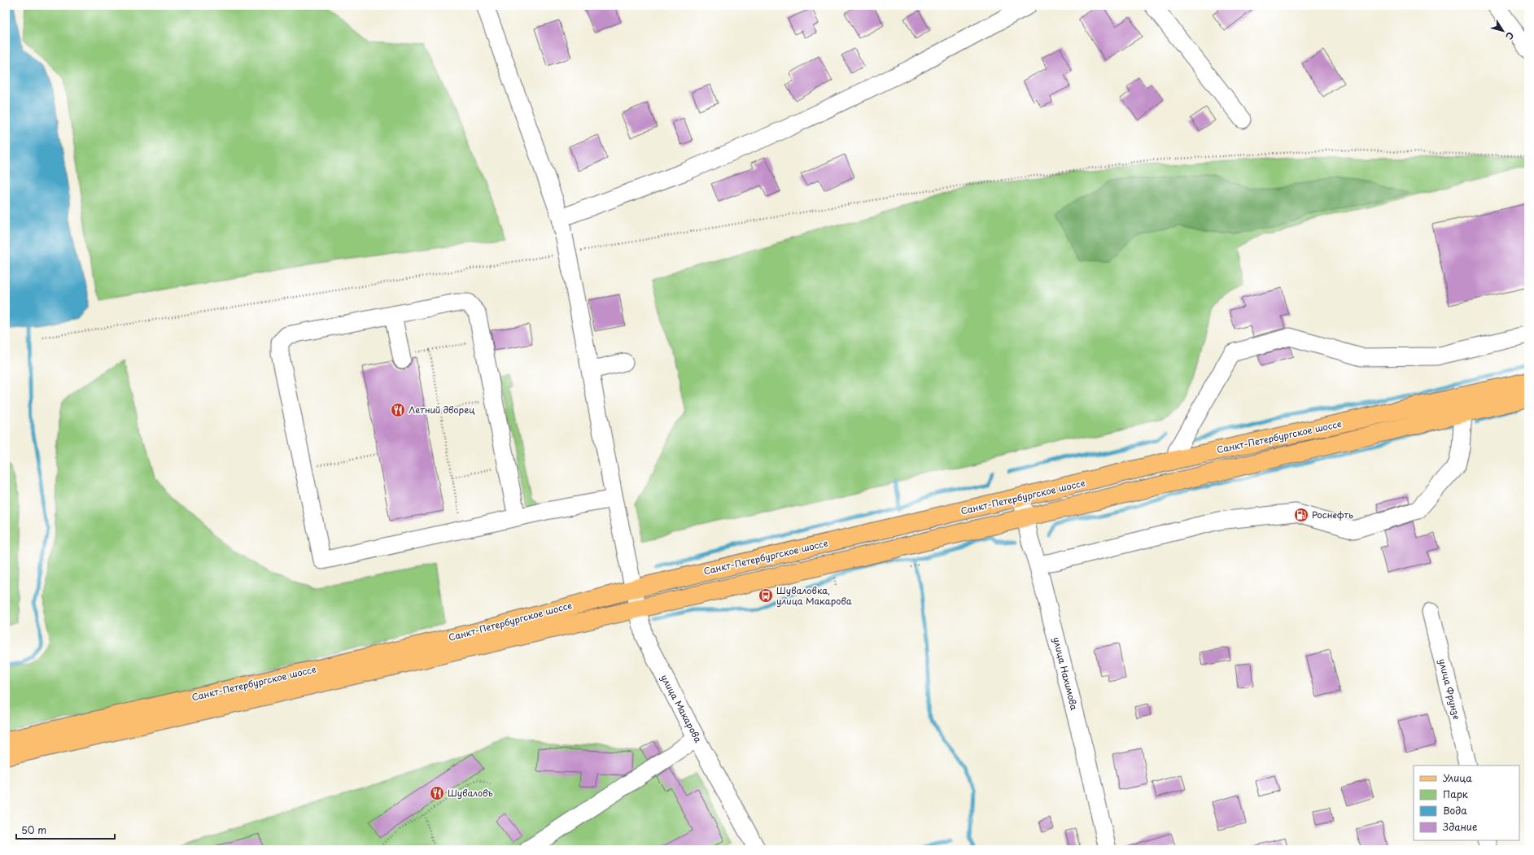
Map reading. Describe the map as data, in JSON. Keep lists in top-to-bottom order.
{
  "streets": {
    "main road": ["Санкт-Петербургское шоссе"],
    "street": ["улица Нахимова", "улица Фрунзе", "улица Макарова"]
  },
  "crossings": [
    ["Санкт-Петербургское шоссе", "улица Нахимова"],
    ["Санкт-Петербургское шоссе", "улица Макарова"]
  ],
  "places": {
    "restaurant": ["Летний дворец", "Шуваловъ"],
    "fuel station": ["Роснефть"],
    "bus stop": ["Шуваловка, улица Макарова"]
  },
  "legend": [
    "Улица",
    "Парк",
    "Вода",
    "Здание"
  ],
  "scale_bar": "50 m",
  "north": "bottom right"
}
